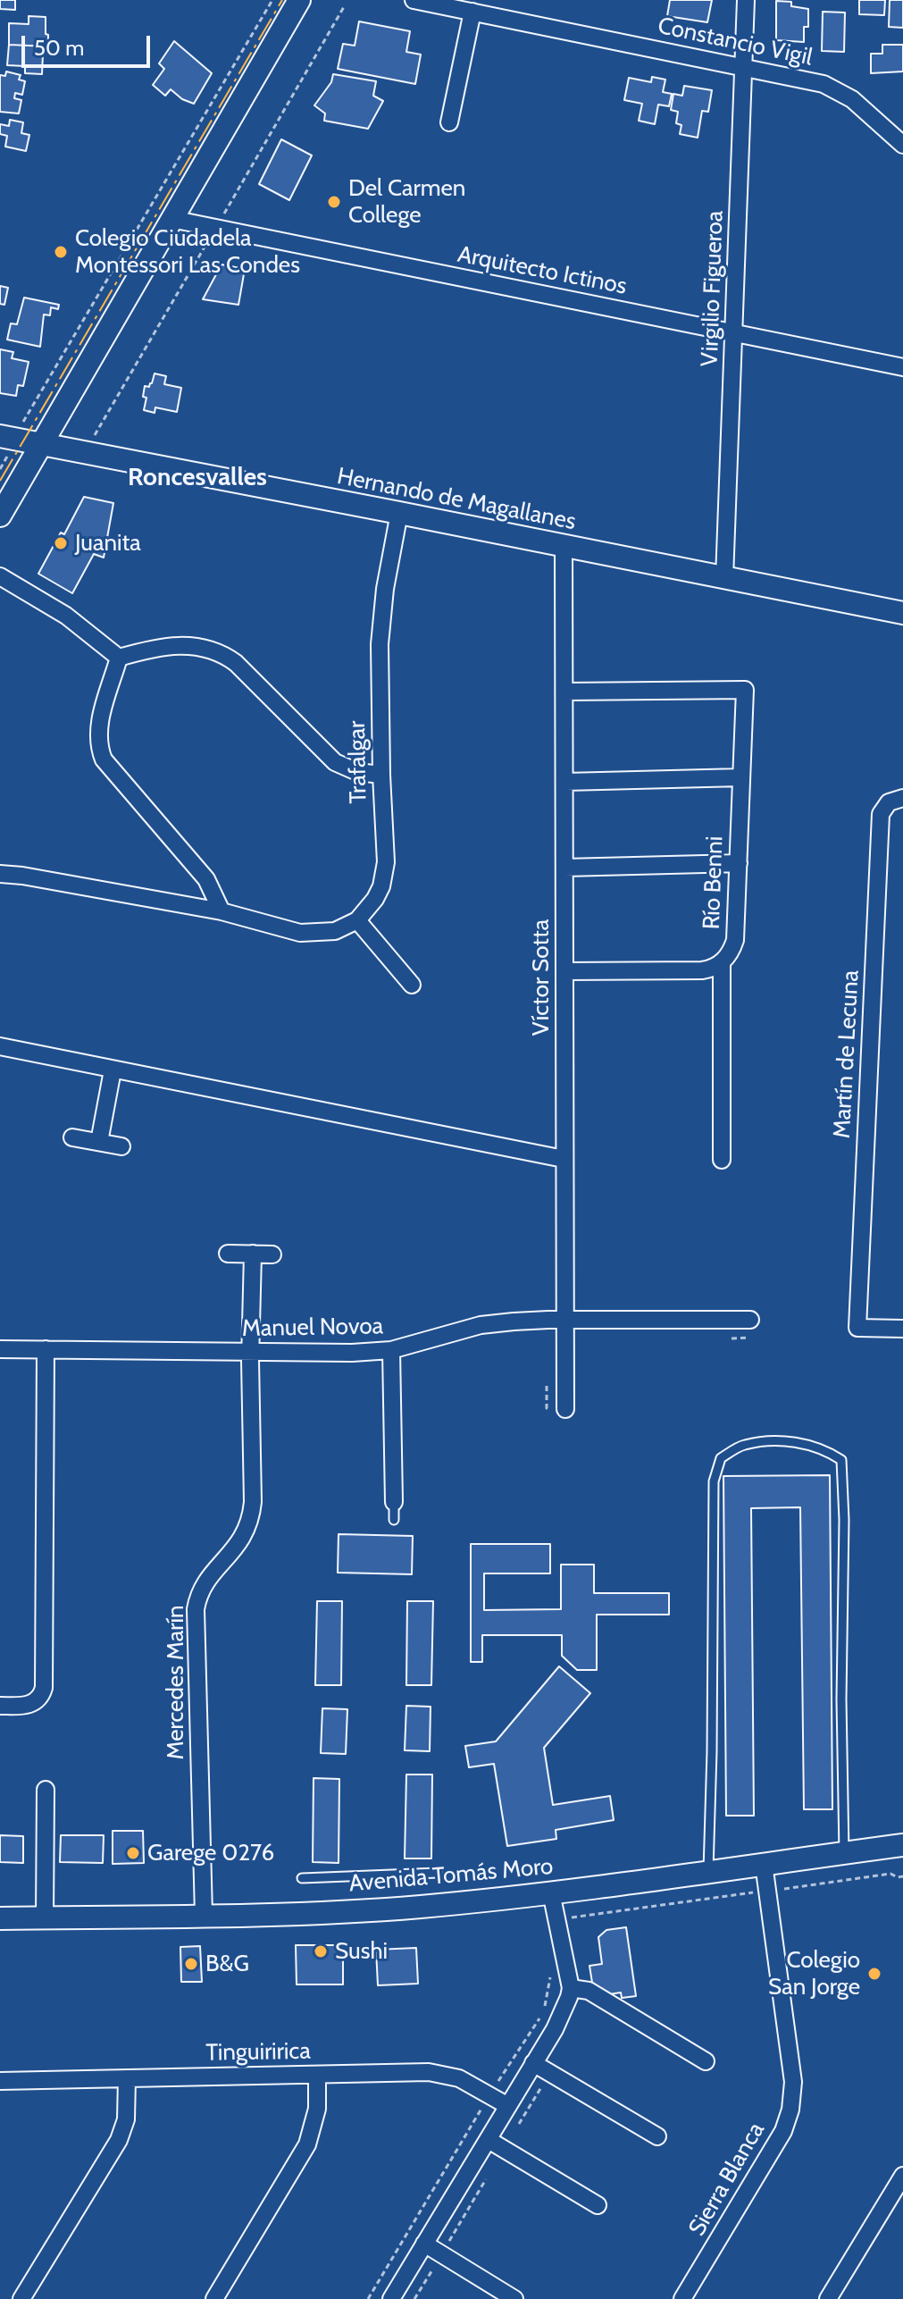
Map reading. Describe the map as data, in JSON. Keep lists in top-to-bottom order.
{
  "streets": {
    "main road": ["Hernando de Magallanes", "Avenida Tomás Moro"],
    "street": [
      "Constancio Vigil",
      "Arquitecto Ictinos",
      "Virgilio Figueroa",
      "Trafalgar",
      "Río Benni",
      "Víctor Sotta",
      "Martín de Lecuna",
      "Manuel Novoa",
      "Mercedes Marín",
      "Tinguiririca",
      "Sierra Blanca"
    ]
  },
  "crossings": [
    ["Constancio Vigil", "Virgilio Figueroa"],
    ["Arquitecto Ictinos", "Virgilio Figueroa"],
    ["Virgilio Figueroa", "Hernando de Magallanes"],
    ["Hernando de Magallanes", "Trafalgar"],
    ["Hernando de Magallanes", "Víctor Sotta"],
    ["Río Benni", "Víctor Sotta"],
    ["Víctor Sotta", "Manuel Novoa"],
    ["Manuel Novoa", "Mercedes Marín"],
    ["Mercedes Marín", "Avenida Tomás Moro"],
    ["Avenida Tomás Moro", "Sierra Blanca"]
  ],
  "districts": ["Roncesvalles"],
  "places": [
    "Del Carmen College",
    "Colegio Ciudadela Montessori Las Condes",
    "Juanita",
    "Garege 0276",
    "Sushi",
    "B&G",
    "Colegio San Jorge"
  ],
  "scale_bar": "50 m"
}
